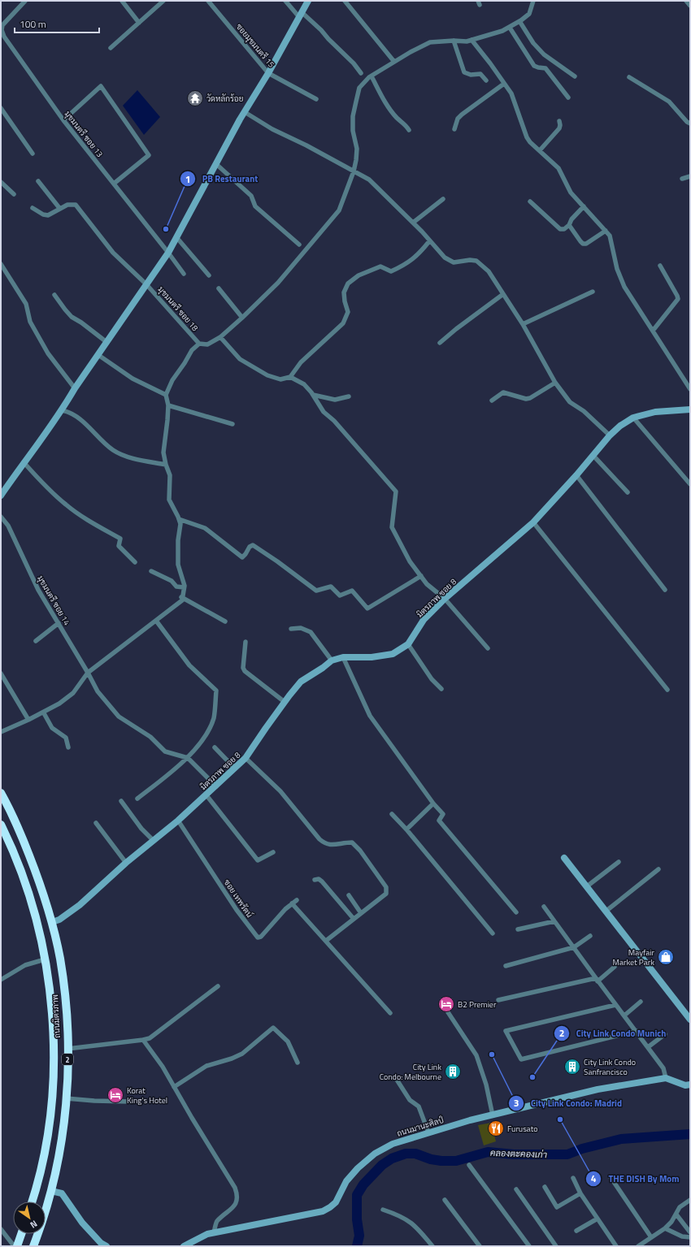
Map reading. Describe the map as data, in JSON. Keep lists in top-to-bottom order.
{
  "streets": {
    "highway": ["ถนนมิตรภาพ", "2"],
    "street": [
      "ซอยมุขมนตรี 15",
      "มุขมนตรี ซอย 13",
      "มุขมนตรี ซอย 18",
      "มิตรภาพ ซอย 8",
      "มุขมนตรี ซอย 14",
      "ซอย เทพรัตน์",
      "ถนนมานะศิลป์"
    ]
  },
  "crossings": [
    ["มิตรภาพ ซอย 8", "ซอย เทพรัตน์"],
    ["มิตรภาพ ซอย 8", "ถนนมิตรภาพ"]
  ],
  "water": ["คลองตะคองเก่า"],
  "places": {
    "temple": ["วัดหลักร้อย"],
    "other": [
      "PB Restaurant",
      "City Link Condo: Madrid",
      "City Link Condo Munich",
      "THE DISH By Mom"
    ],
    "shop": ["Mayfair Market Park"],
    "hotel": ["B2 Premier", "Korat King's Hotel"],
    "building": ["City Link Condo Sanfrancisco", "City Link Condo: Melbourne"],
    "restaurant": ["Furusato"]
  },
  "scale_bar": "100 m",
  "north": "bottom right"
}
